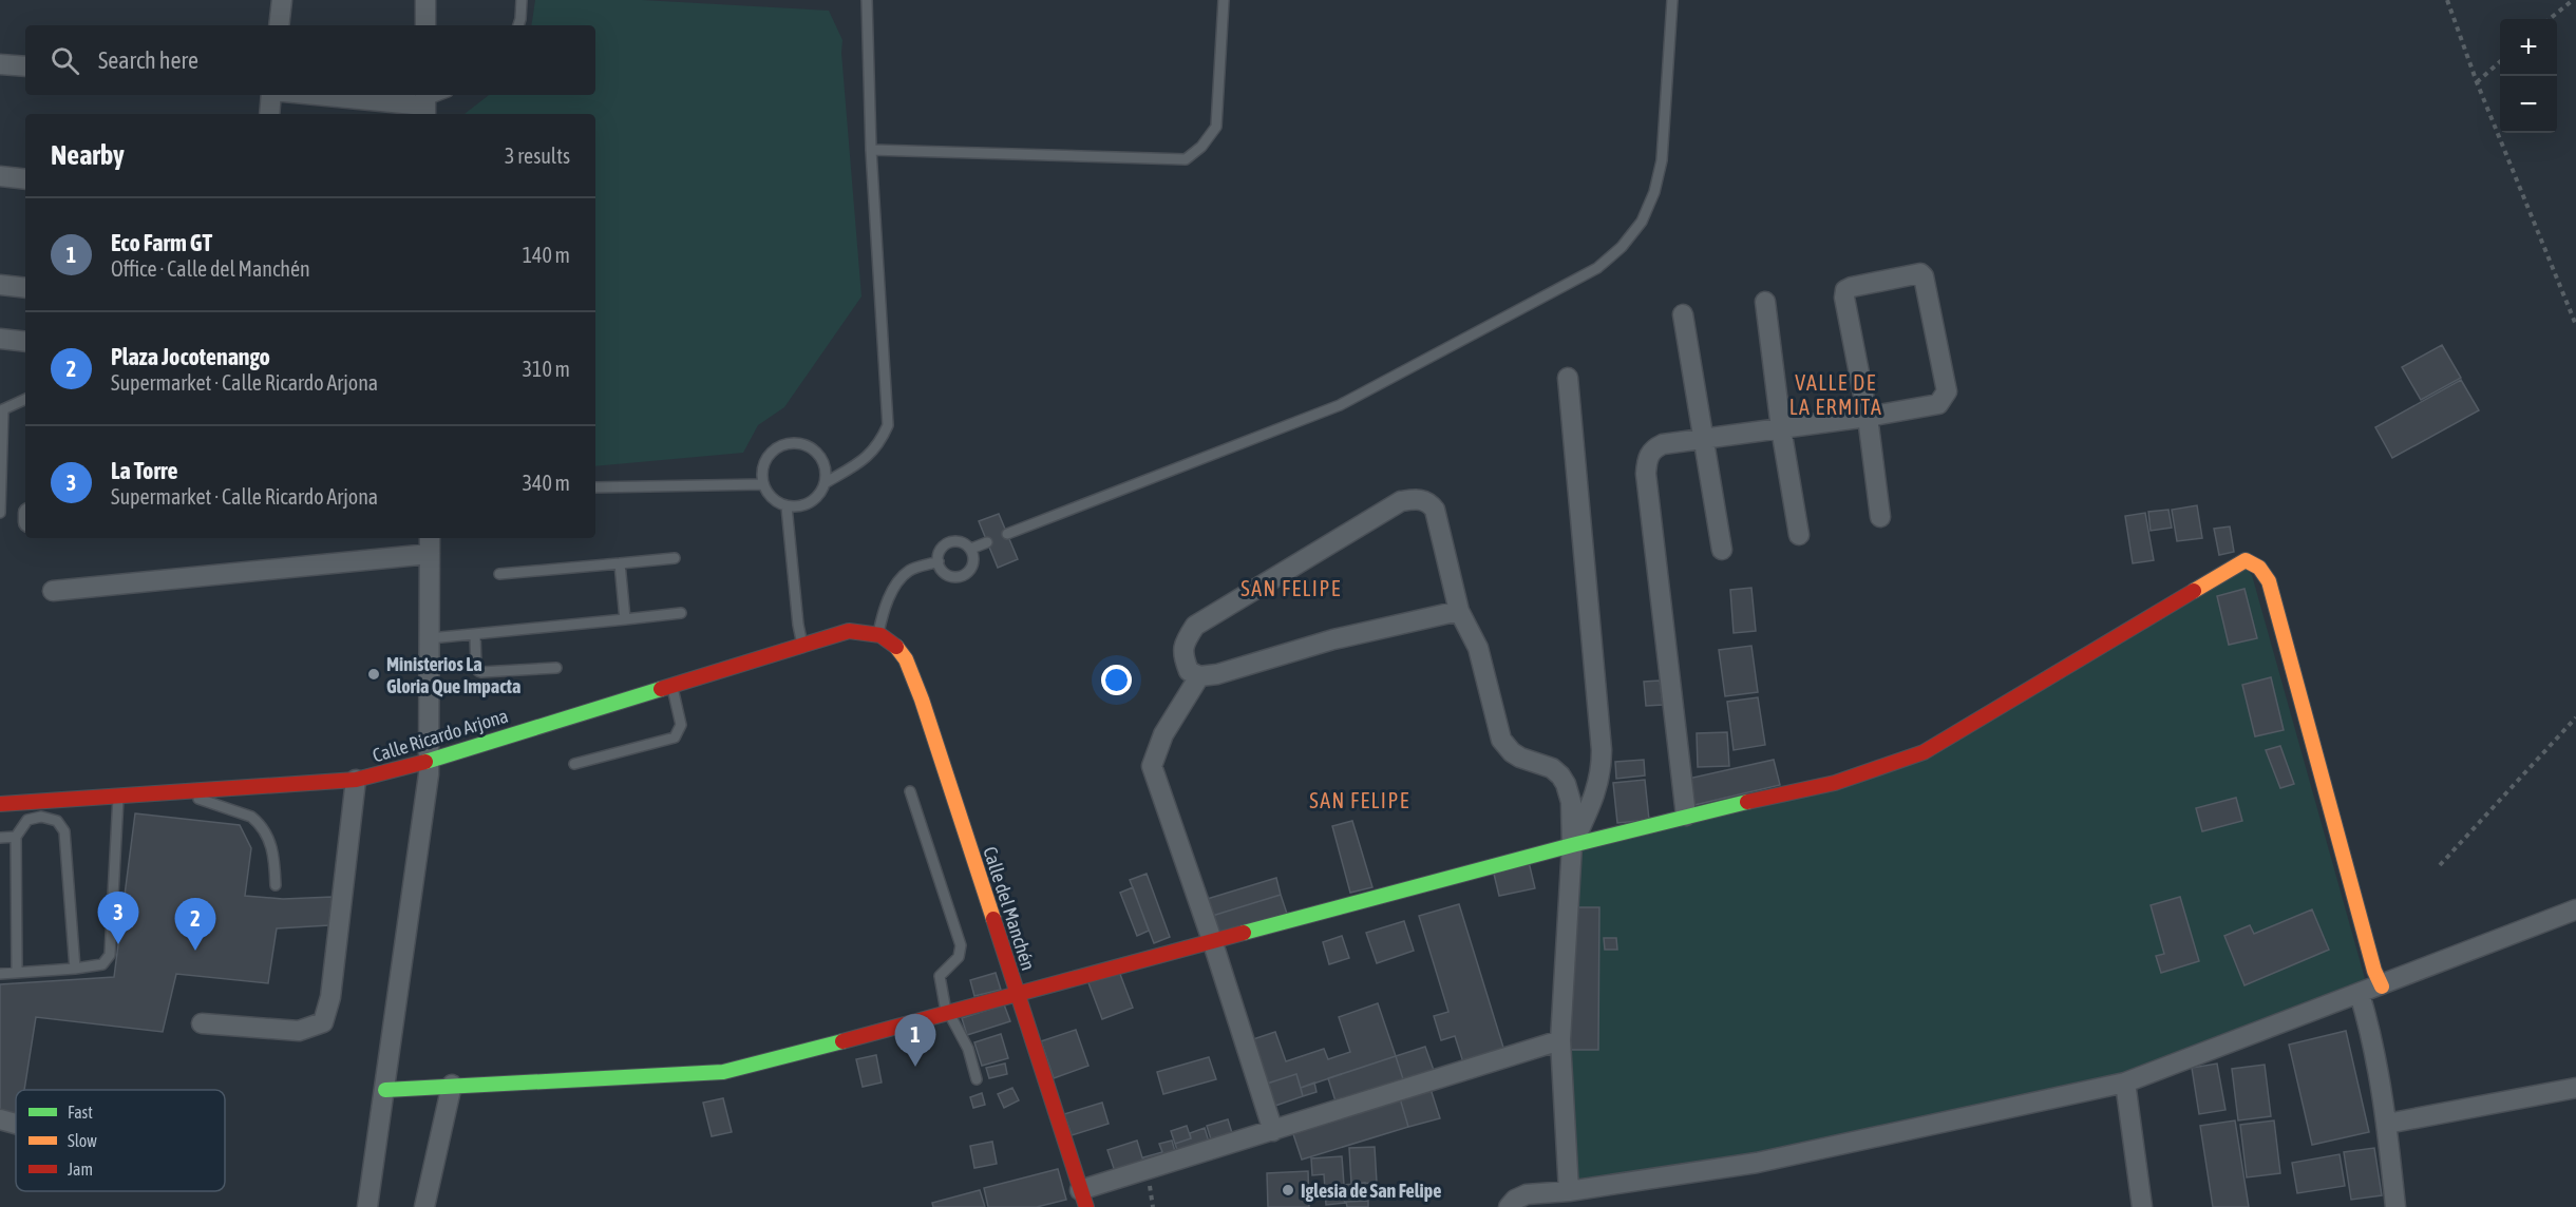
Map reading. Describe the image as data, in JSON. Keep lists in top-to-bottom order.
{
  "streets": {
    "street": ["Calle Ricardo Arjona", "Calle del Manchén"]
  },
  "crossings": [
    ["Calle Ricardo Arjona", "Calle del Manchén"]
  ],
  "districts": ["VALLE DE LA ERMITA", "SAN FELIPE", "SAN FELIPE"],
  "places": ["Ministerios La Gloria Que Impacta", "Iglesia de San Felipe"],
  "legend": ["Fast", "Slow", "Jam"],
  "page": {
    "map_buttons": ["+", "−"],
    "search": "Search here",
    "heading": ["Nearby", "3 results"],
    "list": [
      {
        "mark": "1",
        "name": "Eco Farm GT",
        "note": "Office · Calle del Manchén",
        "value": "140 m"
      },
      {
        "mark": "2",
        "name": "Plaza Jocotenango",
        "note": "Supermarket · Calle Ricardo Arjona",
        "value": "310 m"
      },
      {
        "mark": "3",
        "name": "La Torre",
        "note": "Supermarket · Calle Ricardo Arjona",
        "value": "340 m"
      }
    ],
    "pins": ["3", "2", "1"]
  }
}
